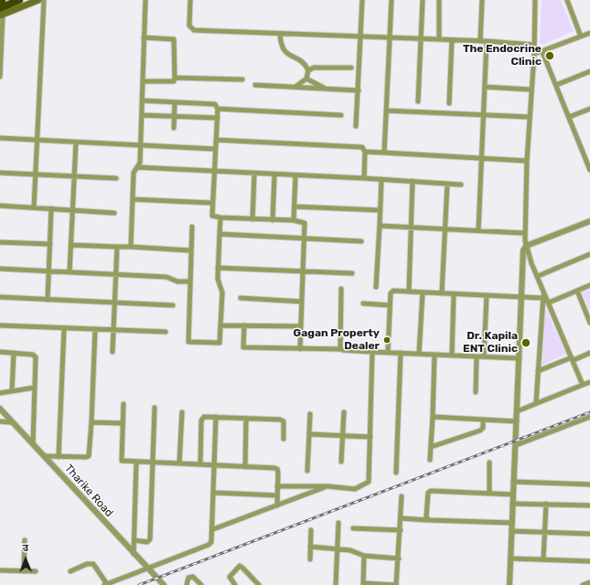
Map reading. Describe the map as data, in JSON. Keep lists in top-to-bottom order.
{
  "streets": {
    "street": ["Tharike Road"]
  },
  "places": ["The Endocrine Clinic", "Gagan Property Dealer", "Dr. Kapila ENT Clinic"],
  "north": "top"
}
